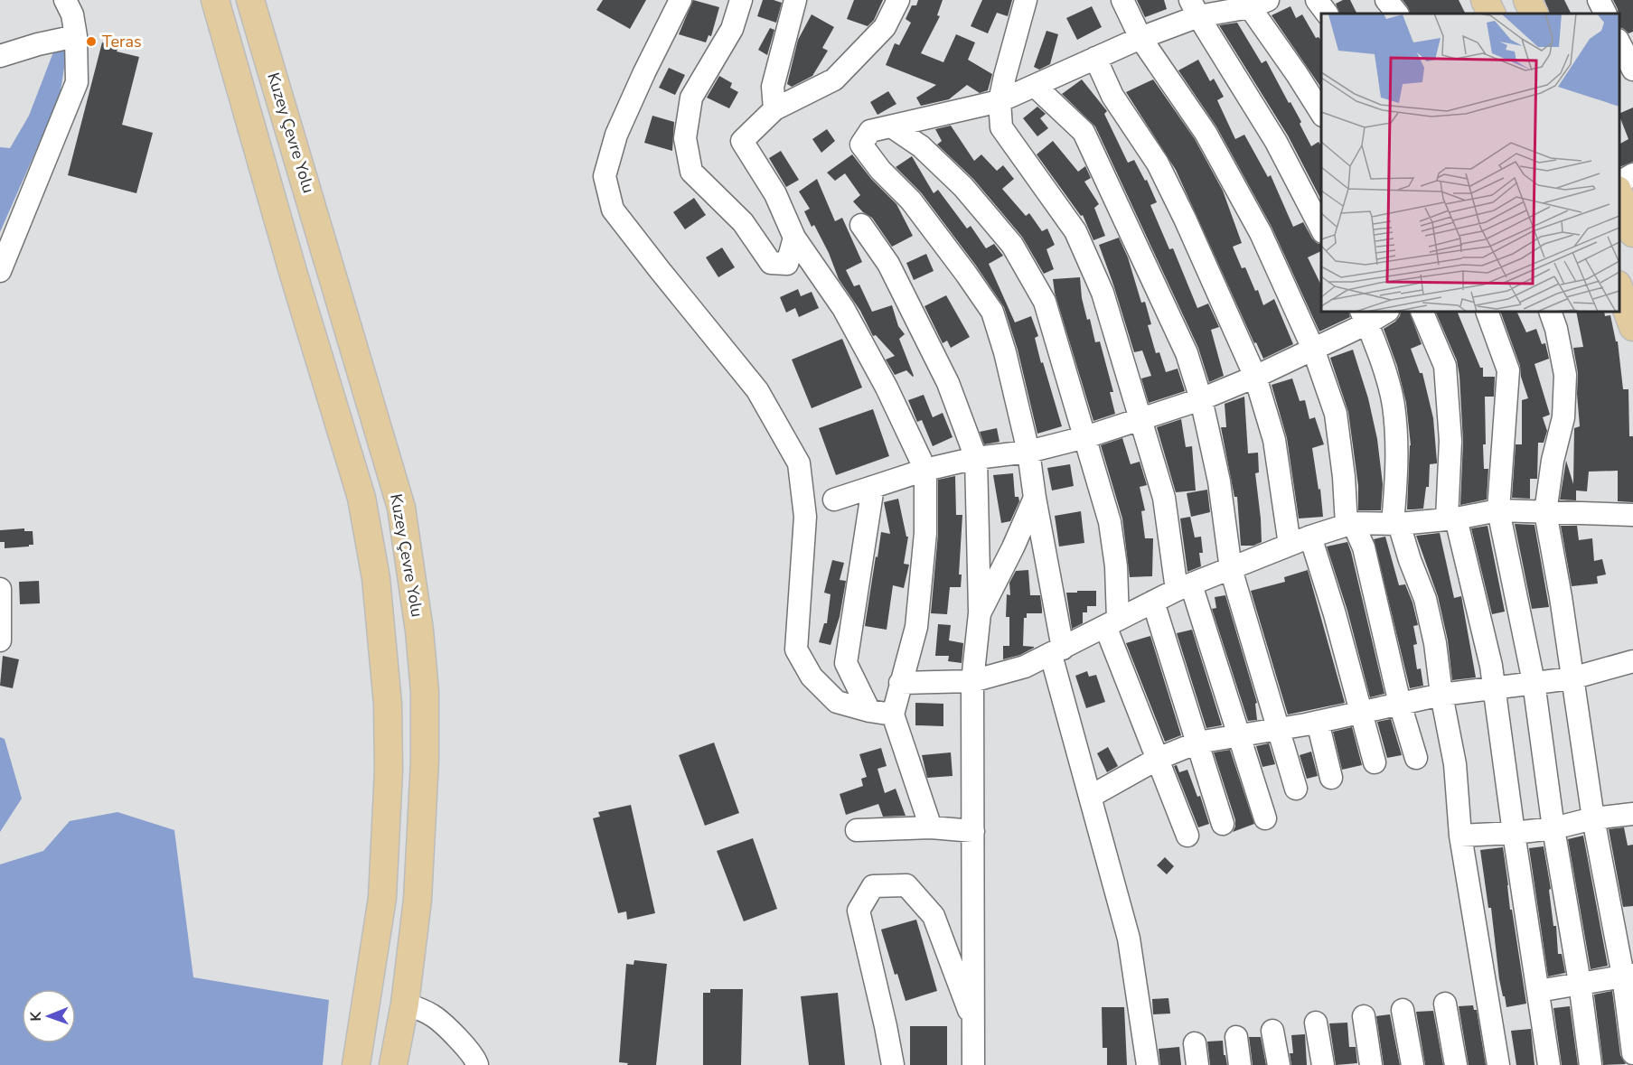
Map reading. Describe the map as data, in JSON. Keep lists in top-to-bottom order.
{
  "streets": {
    "main road": ["Kuzey Çevre Yolu"]
  },
  "places": ["Teras"],
  "north": "left"
}
